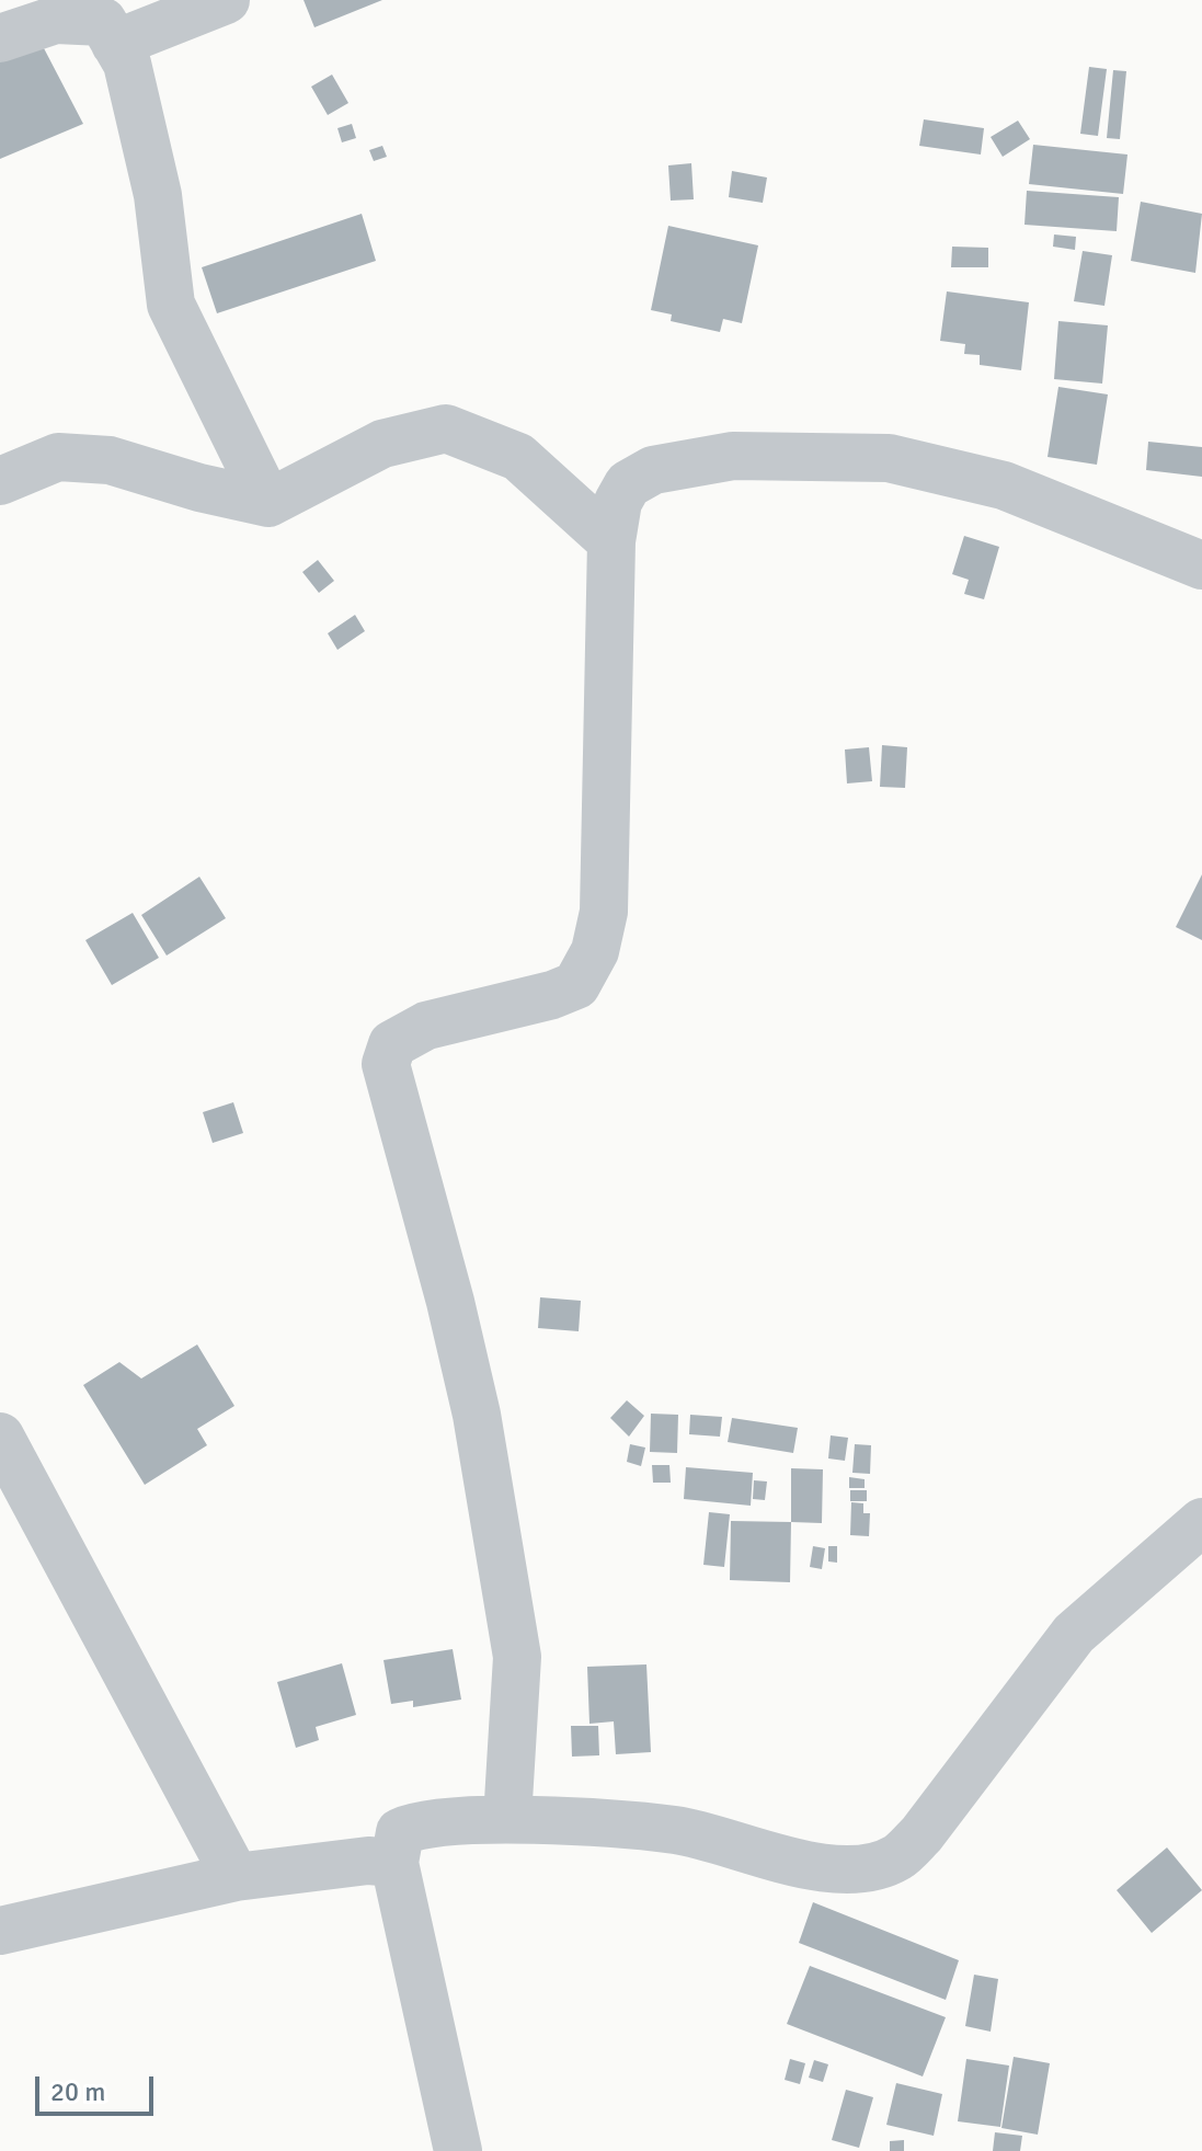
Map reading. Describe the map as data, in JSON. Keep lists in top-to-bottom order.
{
  "scale_bar": "20 m"
}
